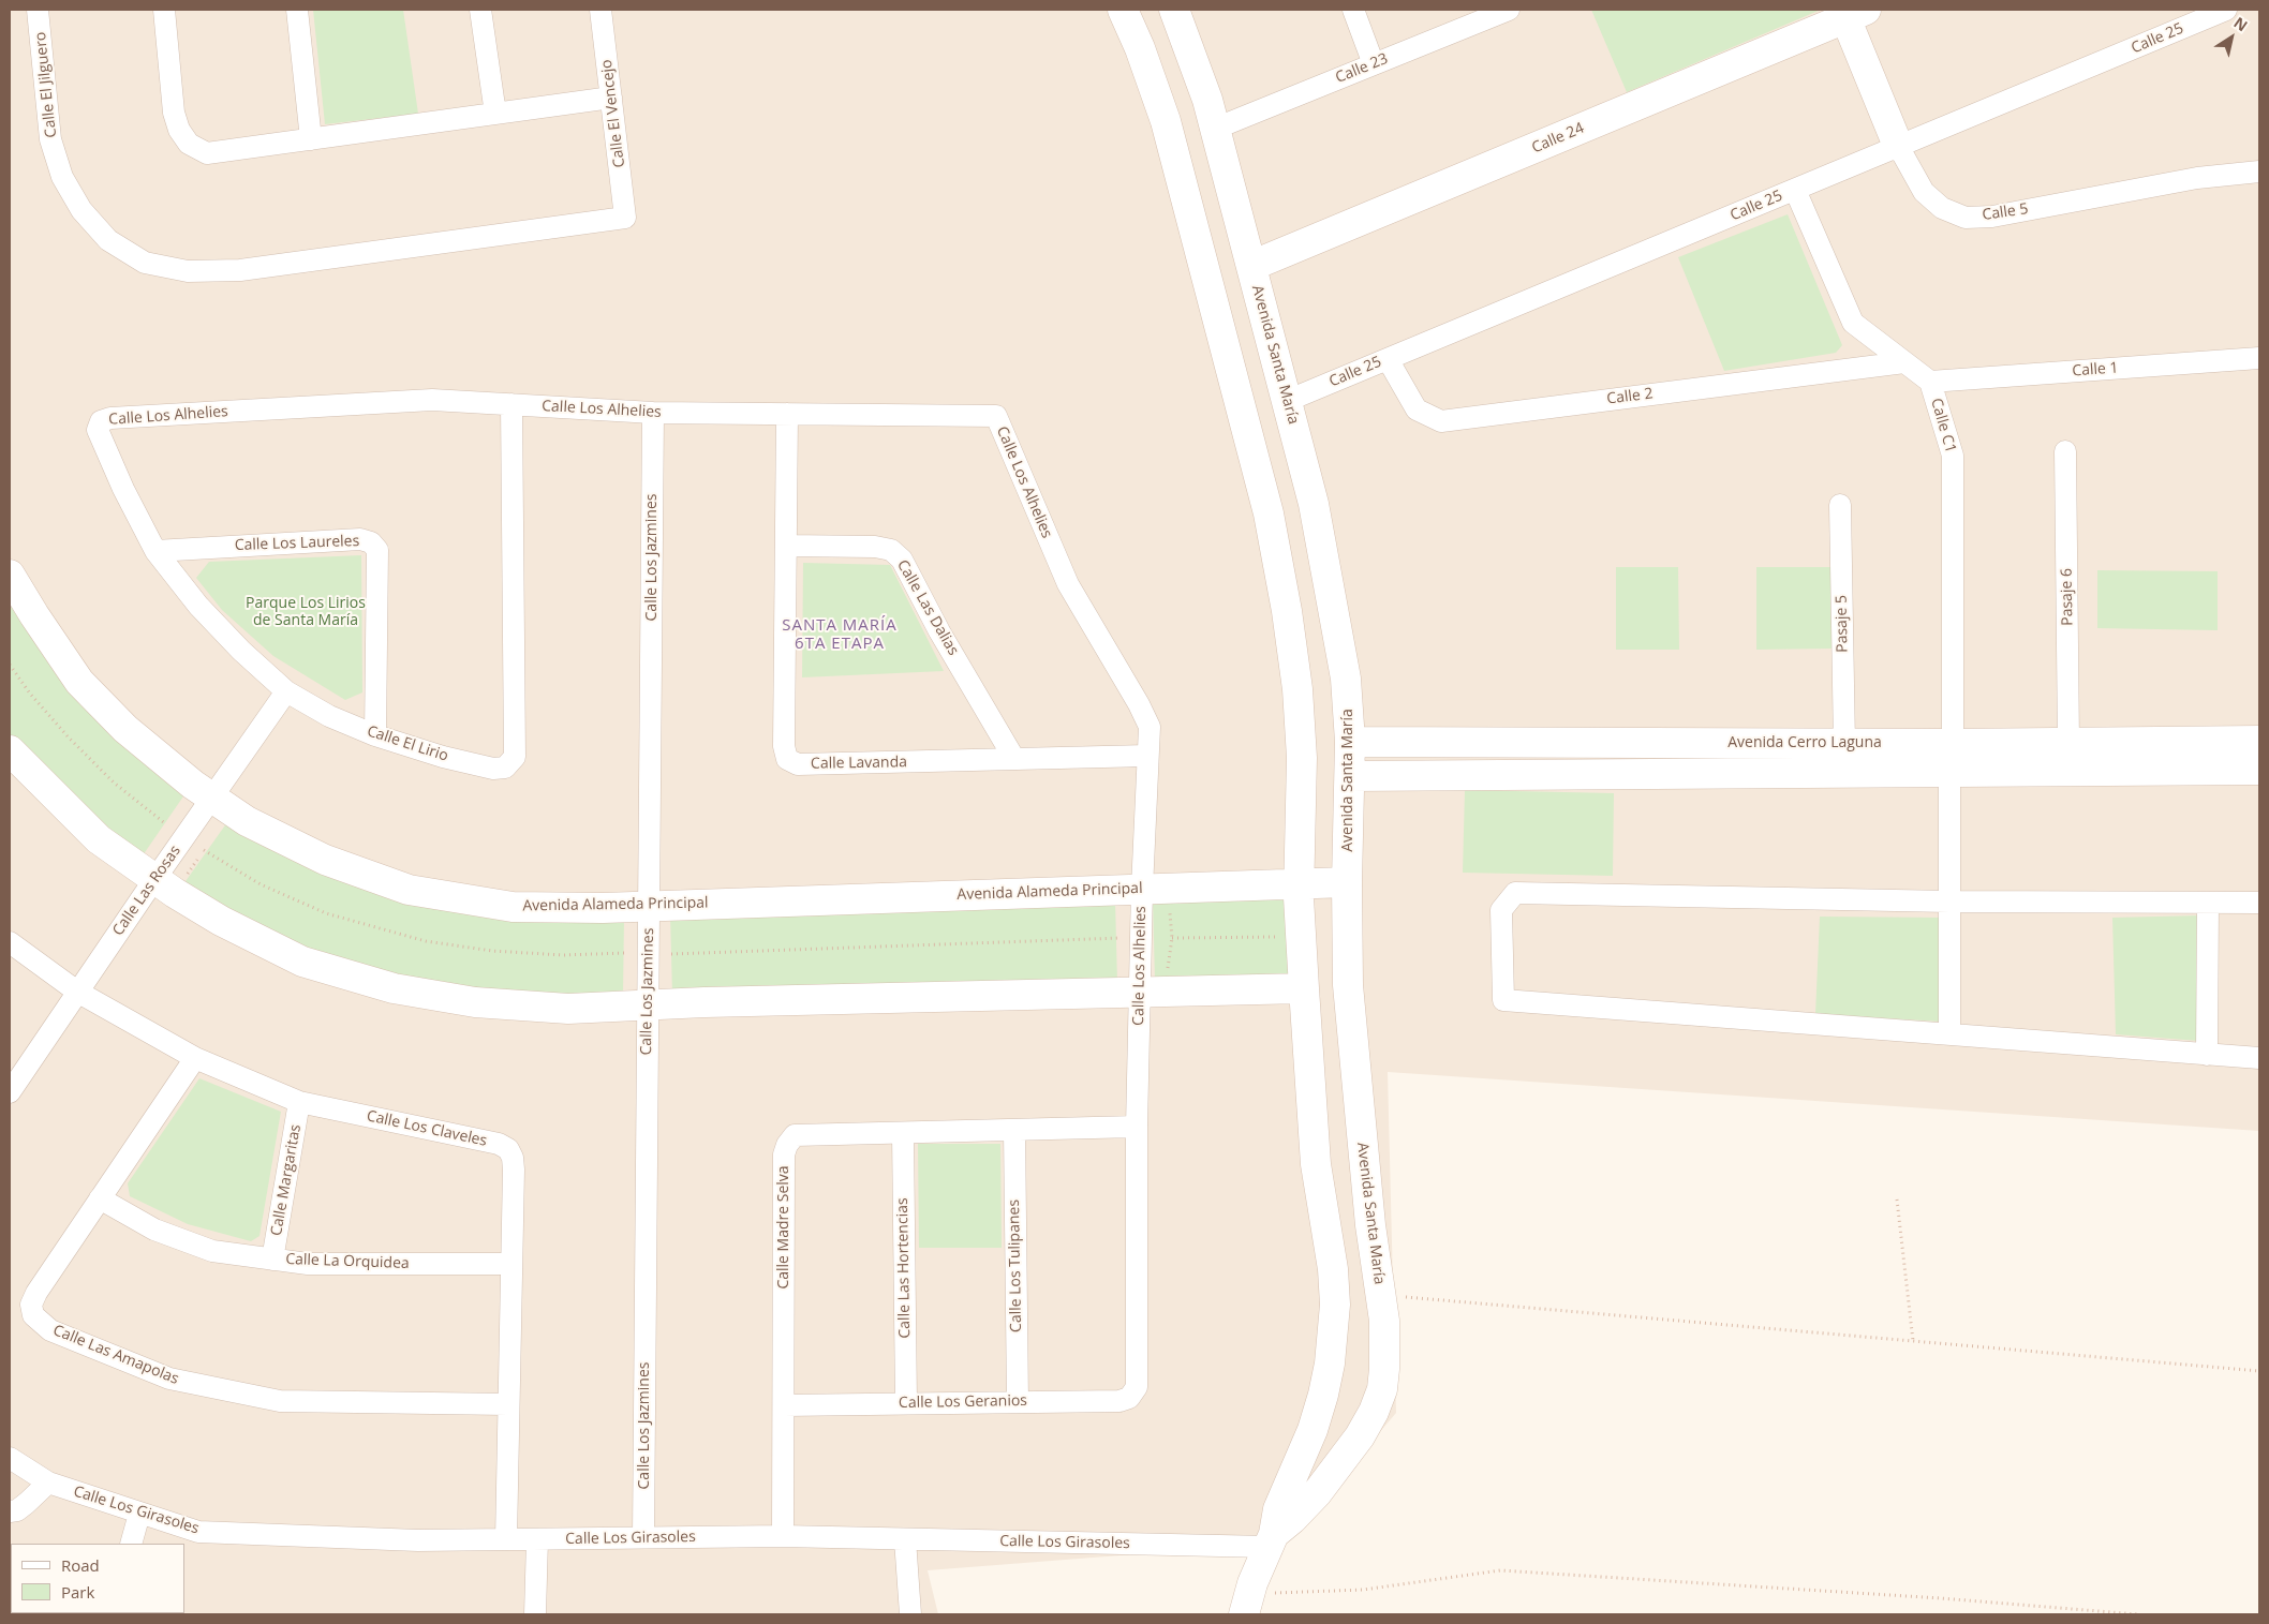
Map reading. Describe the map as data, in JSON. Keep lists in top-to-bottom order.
{
  "streets": {
    "street": [
      "Calle 25",
      "Calle 23",
      "Calle El Jilguero",
      "Calle El Vencejo",
      "Calle 24",
      "Calle 5",
      "Avenida Santa María",
      "Calle 1",
      "Calle 2",
      "Calle Los Alhelies",
      "Calle C1",
      "Calle Los Laureles",
      "Calle Los Jazmines",
      "Pasaje 6",
      "Calle Las Dalias",
      "Pasaje 5",
      "Avenida Cerro Laguna",
      "Calle El Lirio",
      "Calle Lavanda",
      "Calle Las Rosas",
      "Avenida Alameda Principal",
      "Calle Los Claveles",
      "Calle Margaritas",
      "Calle Madre Selva",
      "Calle La Orquidea",
      "Calle Los Tulipanes",
      "Calle Las Hortencias",
      "Calle Las Amapolas",
      "Calle Los Geranios",
      "Calle Los Girasoles"
    ]
  },
  "crossings": [
    ["Calle 25", "Calle 5"],
    ["Calle 25", "Avenida Santa María"],
    ["Calle 25", "Calle 2"],
    ["Calle 25", "Calle C1"],
    ["Calle 23", "Avenida Santa María"],
    ["Calle El Jilguero", "Calle El Vencejo"],
    ["Calle 24", "Calle 5"],
    ["Calle 24", "Avenida Santa María"],
    ["Avenida Santa María", "Avenida Cerro Laguna"],
    ["Avenida Santa María", "Avenida Alameda Principal"],
    ["Avenida Santa María", "Calle Los Girasoles"],
    ["Calle 1", "Calle C1"],
    ["Calle 2", "Calle C1"],
    ["Calle Los Alhelies", "Calle Los Jazmines"],
    ["Calle Los Alhelies", "Calle El Lirio"],
    ["Calle Los Alhelies", "Calle Lavanda"],
    ["Calle Los Alhelies", "Avenida Alameda Principal"],
    ["Calle Los Alhelies", "Calle Madre Selva"],
    ["Calle Los Alhelies", "Calle Los Geranios"],
    ["Calle C1", "Avenida Cerro Laguna"],
    ["Calle Los Laureles", "Calle El Lirio"],
    ["Calle Los Jazmines", "Avenida Alameda Principal"],
    ["Calle Los Jazmines", "Calle Los Girasoles"],
    ["Pasaje 6", "Avenida Cerro Laguna"],
    ["Calle Las Dalias", "Calle Lavanda"],
    ["Pasaje 5", "Avenida Cerro Laguna"],
    ["Calle El Lirio", "Calle Las Rosas"],
    ["Calle Las Rosas", "Avenida Alameda Principal"],
    ["Calle Las Rosas", "Calle Los Claveles"],
    ["Calle Los Claveles", "Calle Margaritas"],
    ["Calle Los Claveles", "Calle La Orquidea"],
    ["Calle Los Claveles", "Calle Las Amapolas"],
    ["Calle Los Claveles", "Calle Los Girasoles"],
    ["Calle Margaritas", "Calle La Orquidea"],
    ["Calle Madre Selva", "Calle Los Tulipanes"],
    ["Calle Madre Selva", "Calle Las Hortencias"],
    ["Calle Madre Selva", "Calle Los Geranios"],
    ["Calle Madre Selva", "Calle Los Girasoles"],
    ["Calle La Orquidea", "Calle Las Amapolas"],
    ["Calle Los Tulipanes", "Calle Los Geranios"],
    ["Calle Las Hortencias", "Calle Los Geranios"]
  ],
  "districts": ["SANTA MARÍA 6TA ETAPA"],
  "parks": ["Parque Los Lirios de Santa María"],
  "legend": ["Road", "Park"],
  "north": "top right"
}
